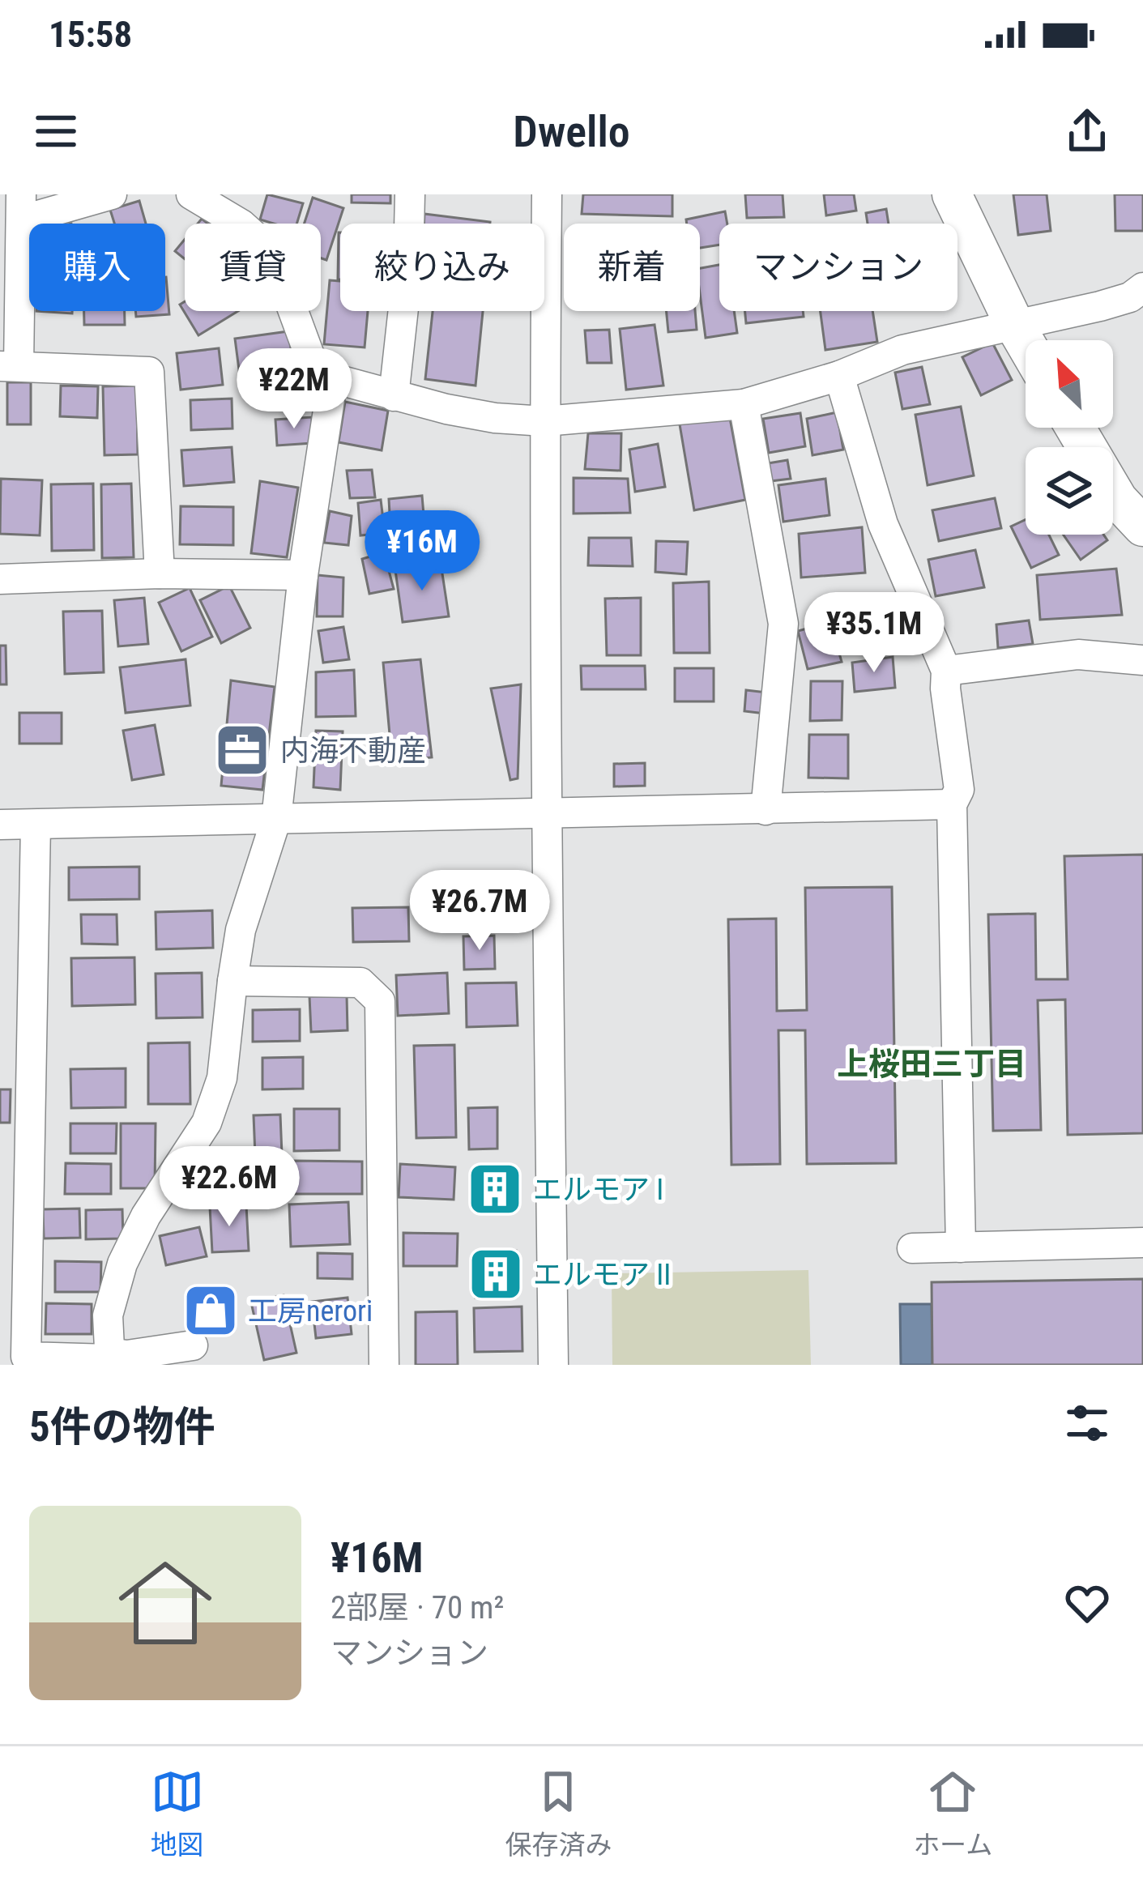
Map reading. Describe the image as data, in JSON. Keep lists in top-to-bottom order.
{
  "districts": ["上桜田三丁目"],
  "places": {
    "office": ["内海不動産"],
    "building": ["エルモア I", "エルモア II"],
    "shop": ["工房nerori"]
  },
  "north": "top left",
  "page": {
    "status": "15:58",
    "header": "Dwello",
    "chip": [
      "購入",
      "賃貸",
      "絞り込み",
      "新着",
      "マンション"
    ],
    "price": [
      "¥22M",
      "¥16M",
      "¥35.1M",
      "¥26.7M",
      "¥22.6M"
    ],
    "heading": "5件の物件",
    "list": [
      {
        "name": "¥16M",
        "note": "2部屋 · 70 m² · マンション"
      }
    ],
    "tabs": ["地図", "保存済み", "ホーム"]
  }
}
